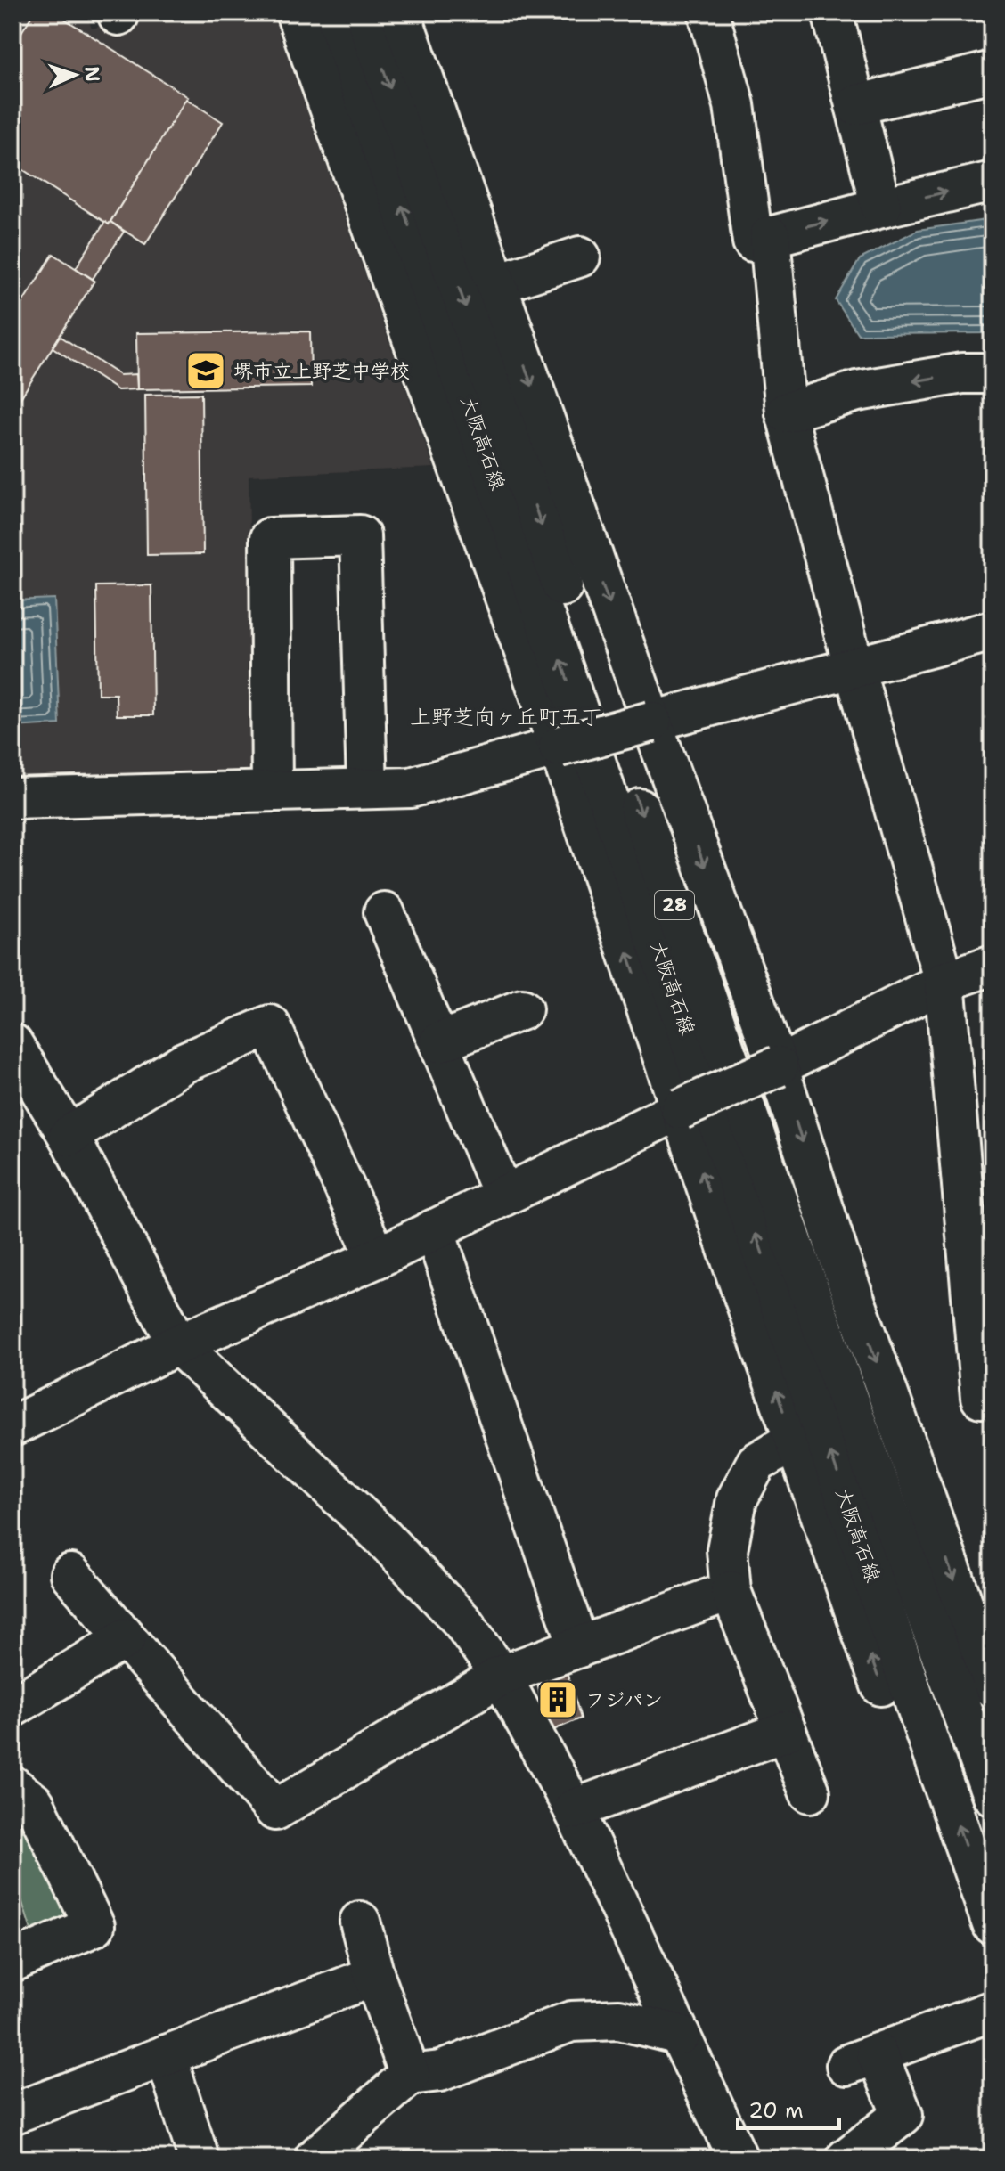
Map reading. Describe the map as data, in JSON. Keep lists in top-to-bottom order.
{
  "streets": {
    "street": ["大阪高石線", "28"]
  },
  "districts": ["上野芝向ヶ丘町五丁"],
  "places": {
    "school or university": ["堺市立上野芝中学校"],
    "building": ["フジパン"]
  },
  "scale_bar": "20 m",
  "north": "right"
}
